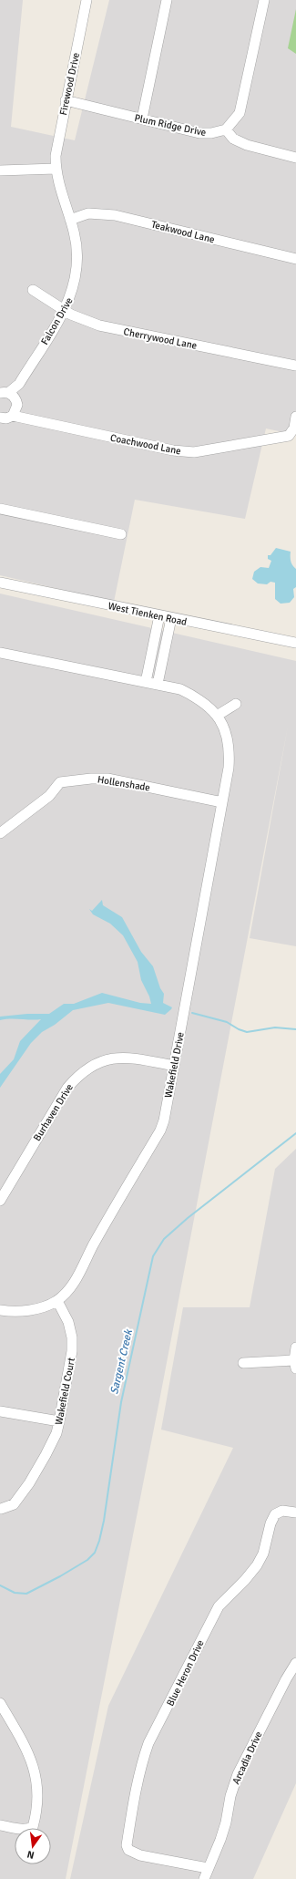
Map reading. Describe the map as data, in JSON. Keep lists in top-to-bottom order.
{
  "streets": {
    "street": [
      "Firewood Drive",
      "Plum Ridge Drive",
      "Teakwood Lane",
      "Falcon Drive",
      "Cherrywood Lane",
      "Coachwood Lane",
      "West Tienken Road",
      "Hollenshade",
      "Wakefield Drive",
      "Burhaven Drive",
      "Wakefield Court",
      "Blue Heron Drive",
      "Arcadia Drive"
    ]
  },
  "crossings": [
    ["Firewood Drive", "Plum Ridge Drive"],
    ["Firewood Drive", "Falcon Drive"],
    ["Teakwood Lane", "Falcon Drive"],
    ["Falcon Drive", "Cherrywood Lane"],
    ["Falcon Drive", "Coachwood Lane"],
    ["Hollenshade", "Wakefield Drive"],
    ["Wakefield Drive", "Burhaven Drive"],
    ["Wakefield Drive", "Wakefield Court"],
    ["Blue Heron Drive", "Arcadia Drive"]
  ],
  "water": ["Sargent Creek"],
  "north": "bottom"
}
